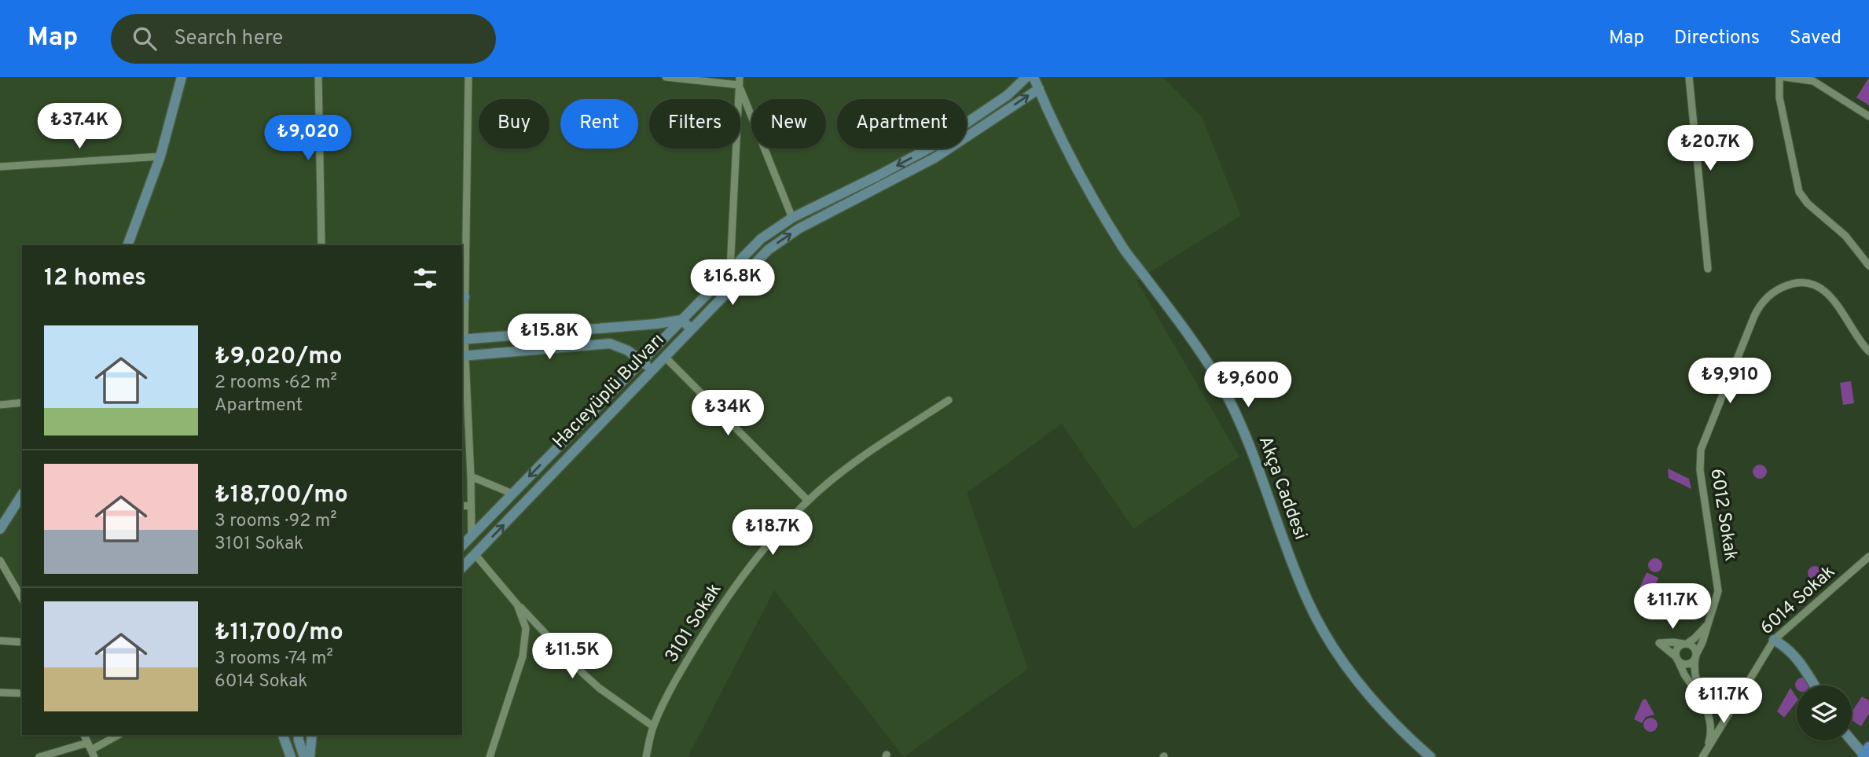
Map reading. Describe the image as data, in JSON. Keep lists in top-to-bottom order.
{
  "streets": {
    "street": [
      "Hacıeyüplü Bulvarı",
      "Akça Caddesi",
      "6012 Sokak",
      "6014 Sokak",
      "3101 Sokak"
    ]
  },
  "crossings": [
    ["Hacıeyüplü Bulvarı", "Akça Caddesi"],
    ["6012 Sokak", "6014 Sokak"]
  ],
  "page": {
    "header": "Map",
    "search": "Search here",
    "nav": ["Map", "Directions", "Saved"],
    "chip": [
      "Buy",
      "Rent",
      "Filters",
      "New",
      "Apartment"
    ],
    "price": [
      "₺37.4K",
      "₺9,020",
      "₺20.7K",
      "₺16.8K",
      "₺15.8K",
      "₺9,910",
      "₺9,600",
      "₺34K",
      "₺18.7K",
      "₺11.7K",
      "₺11.5K",
      "₺11.7K"
    ],
    "heading": "12 homes",
    "list": [
      {
        "name": "₺9,020/mo",
        "note": "2 rooms · 62 m² · Apartment"
      },
      {
        "name": "₺18,700/mo",
        "note": "3 rooms · 92 m² · 3101 Sokak"
      },
      {
        "name": "₺11,700/mo",
        "note": "3 rooms · 74 m² · 6014 Sokak"
      }
    ]
  }
}
